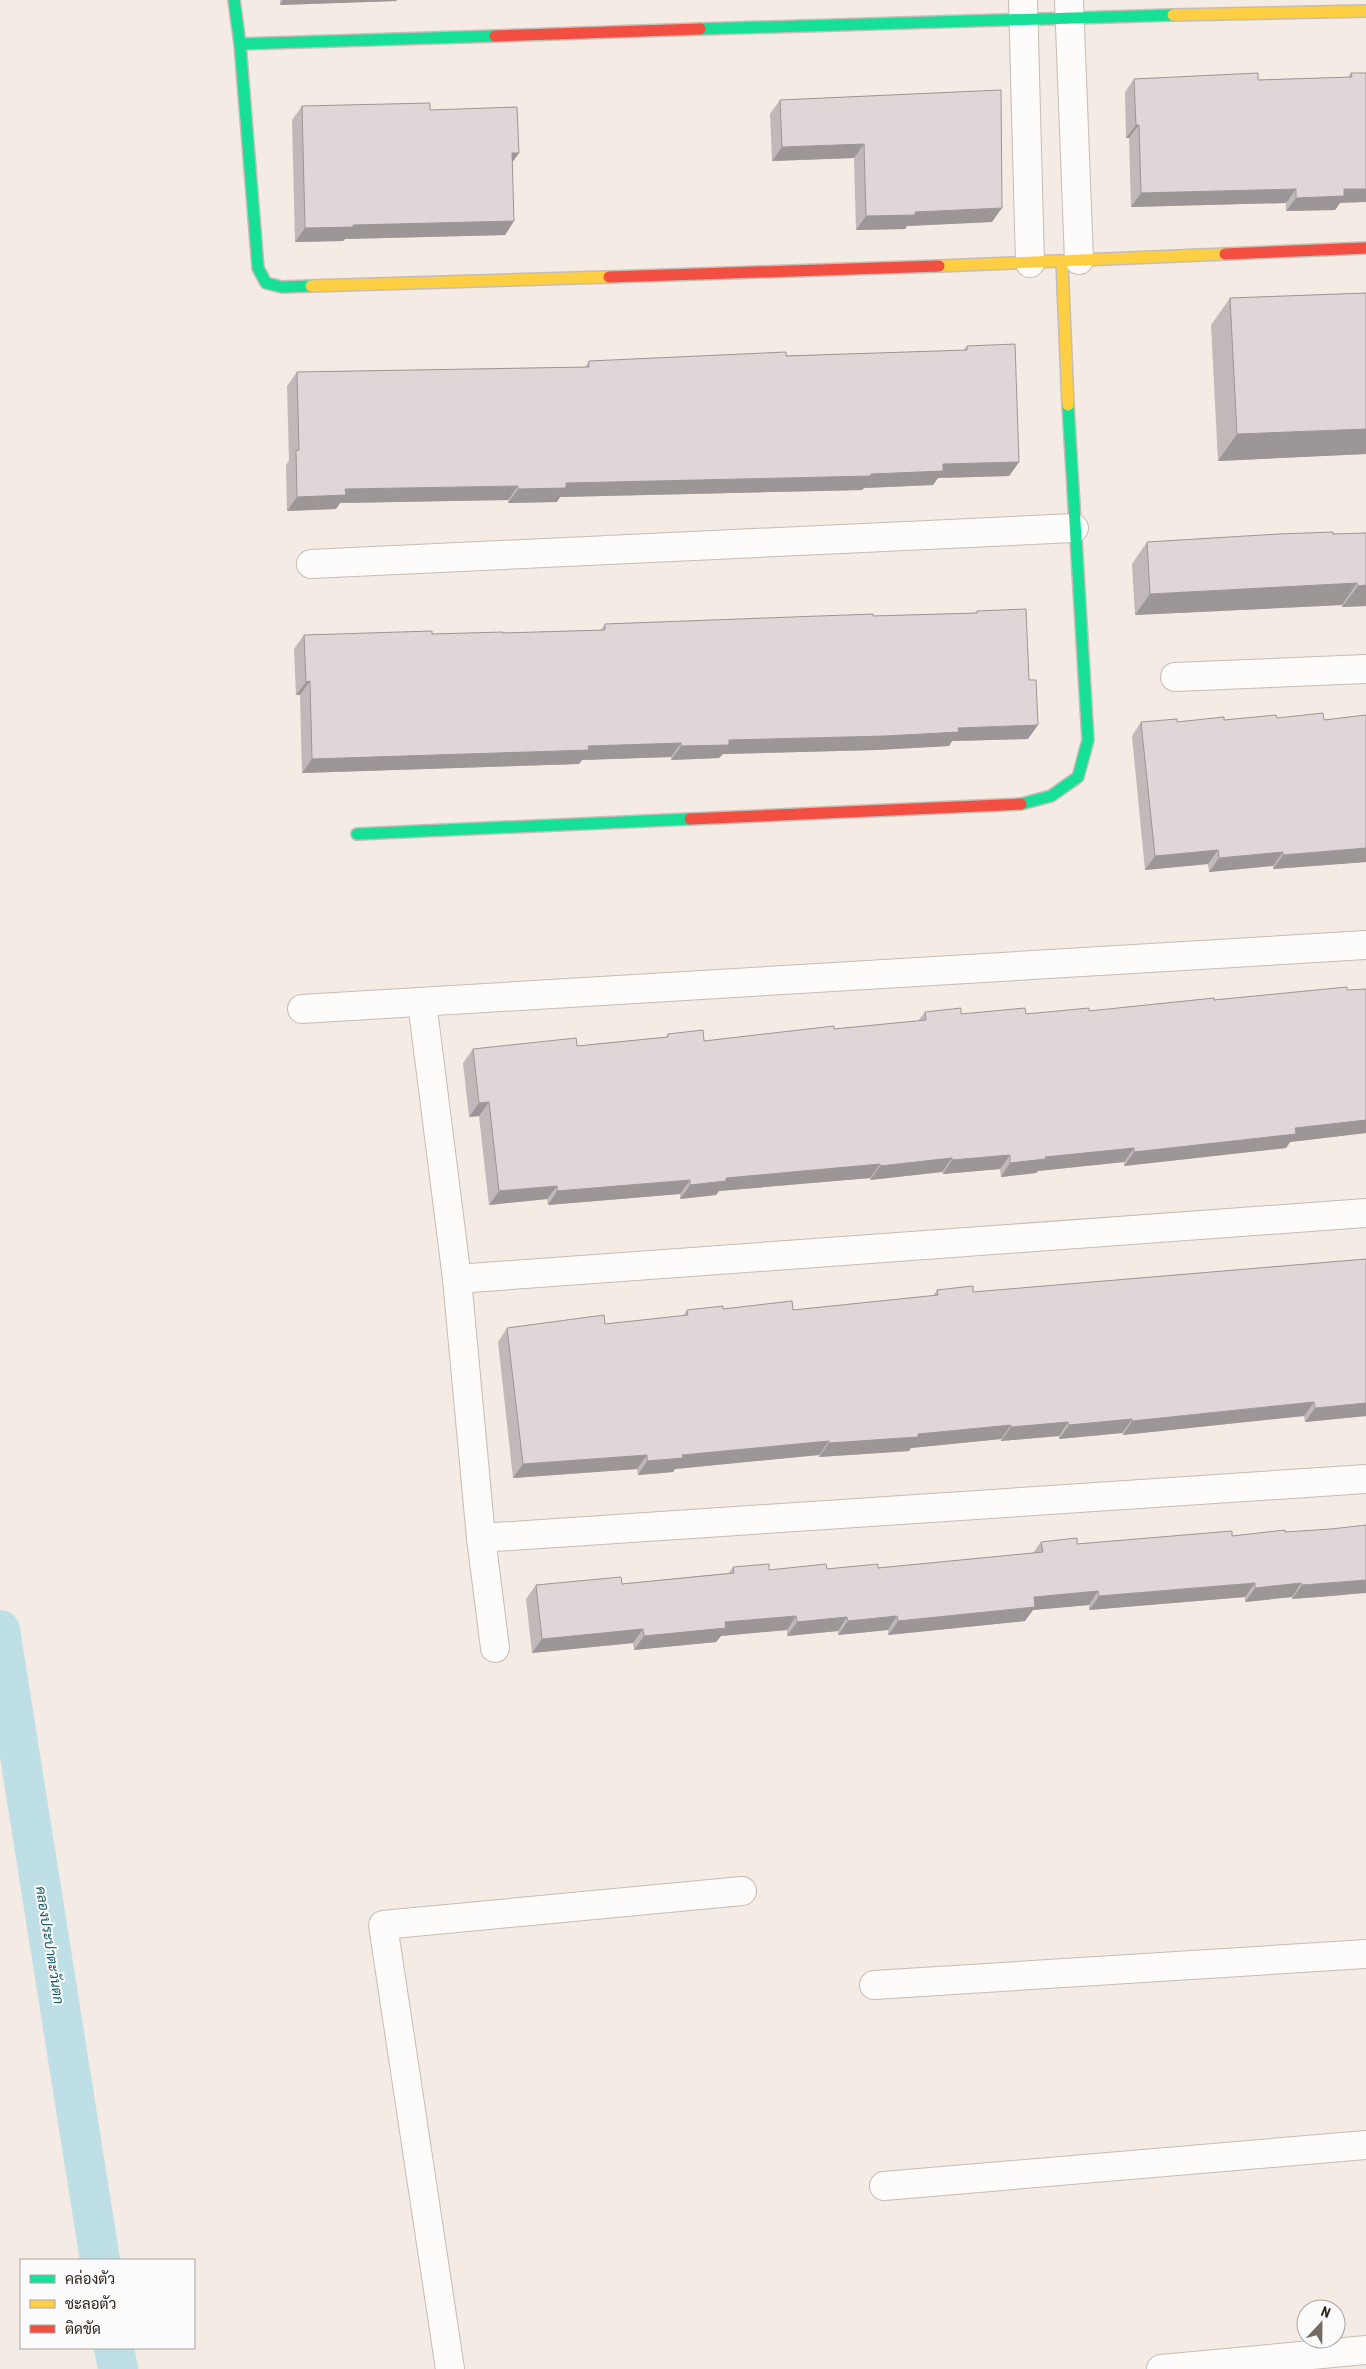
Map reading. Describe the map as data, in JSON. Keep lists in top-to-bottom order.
{
  "water": ["คลองประปาตะวันตก"],
  "legend": ["คล่องตัว", "ชะลอตัว", "ติดขัด"],
  "north": "top"
}
